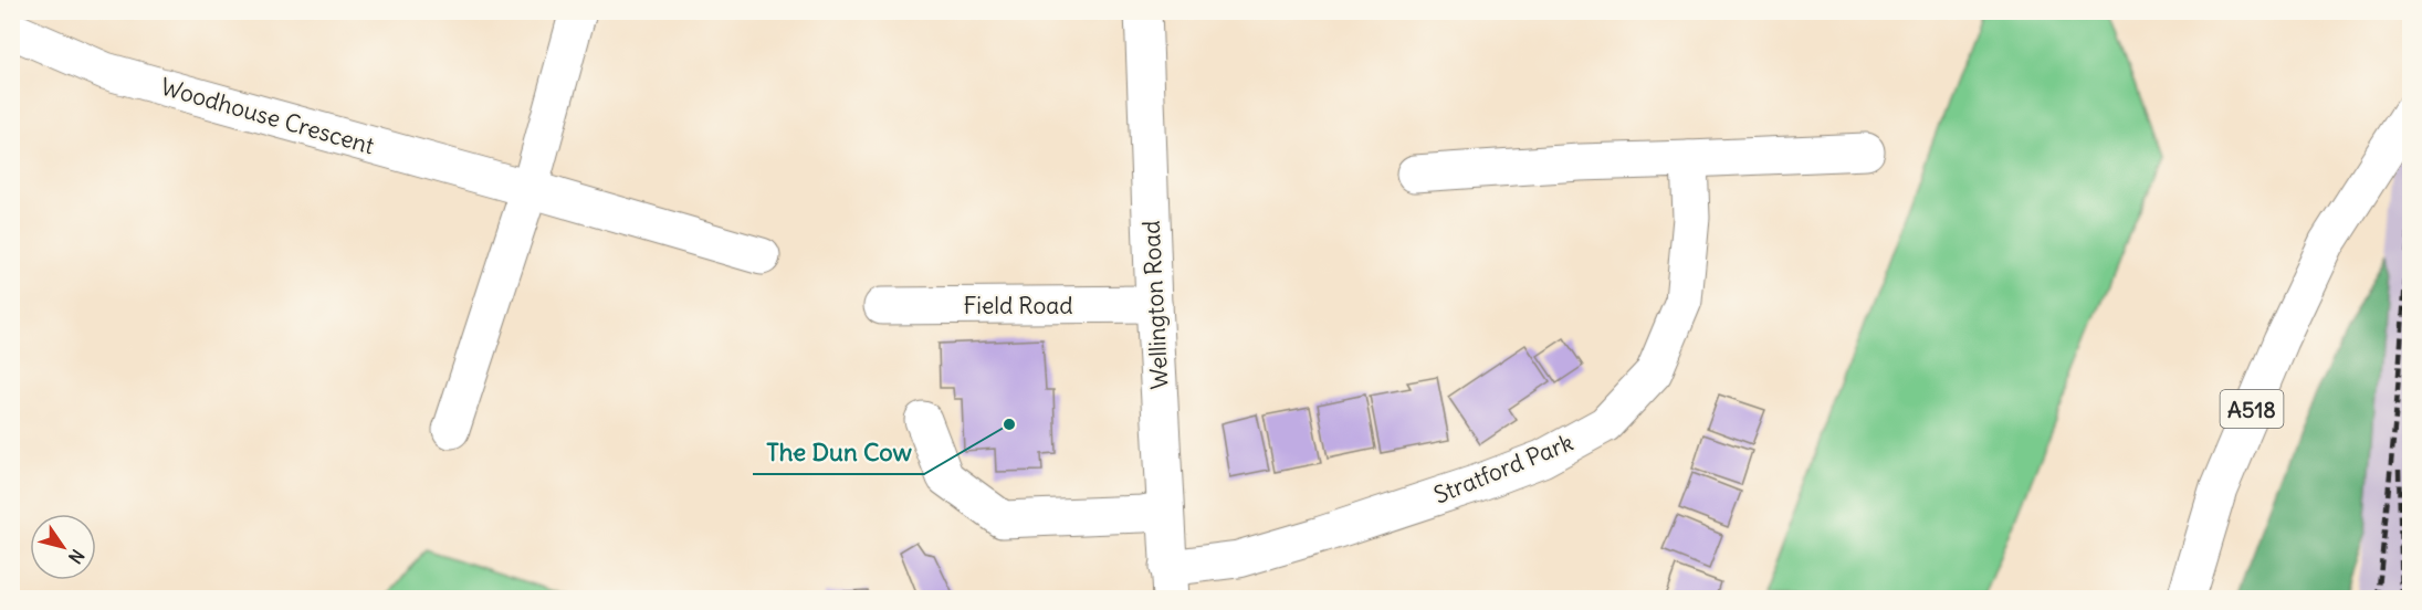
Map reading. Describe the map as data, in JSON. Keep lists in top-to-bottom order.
{
  "streets": {
    "main road": [
      "Woodhouse Crescent",
      "Field Road",
      "Wellington Road",
      "A518",
      "Stratford Park"
    ]
  },
  "crossings": [
    ["Field Road", "Wellington Road"],
    ["Wellington Road", "Stratford Park"]
  ],
  "places": ["The Dun Cow"],
  "north": "bottom right"
}
